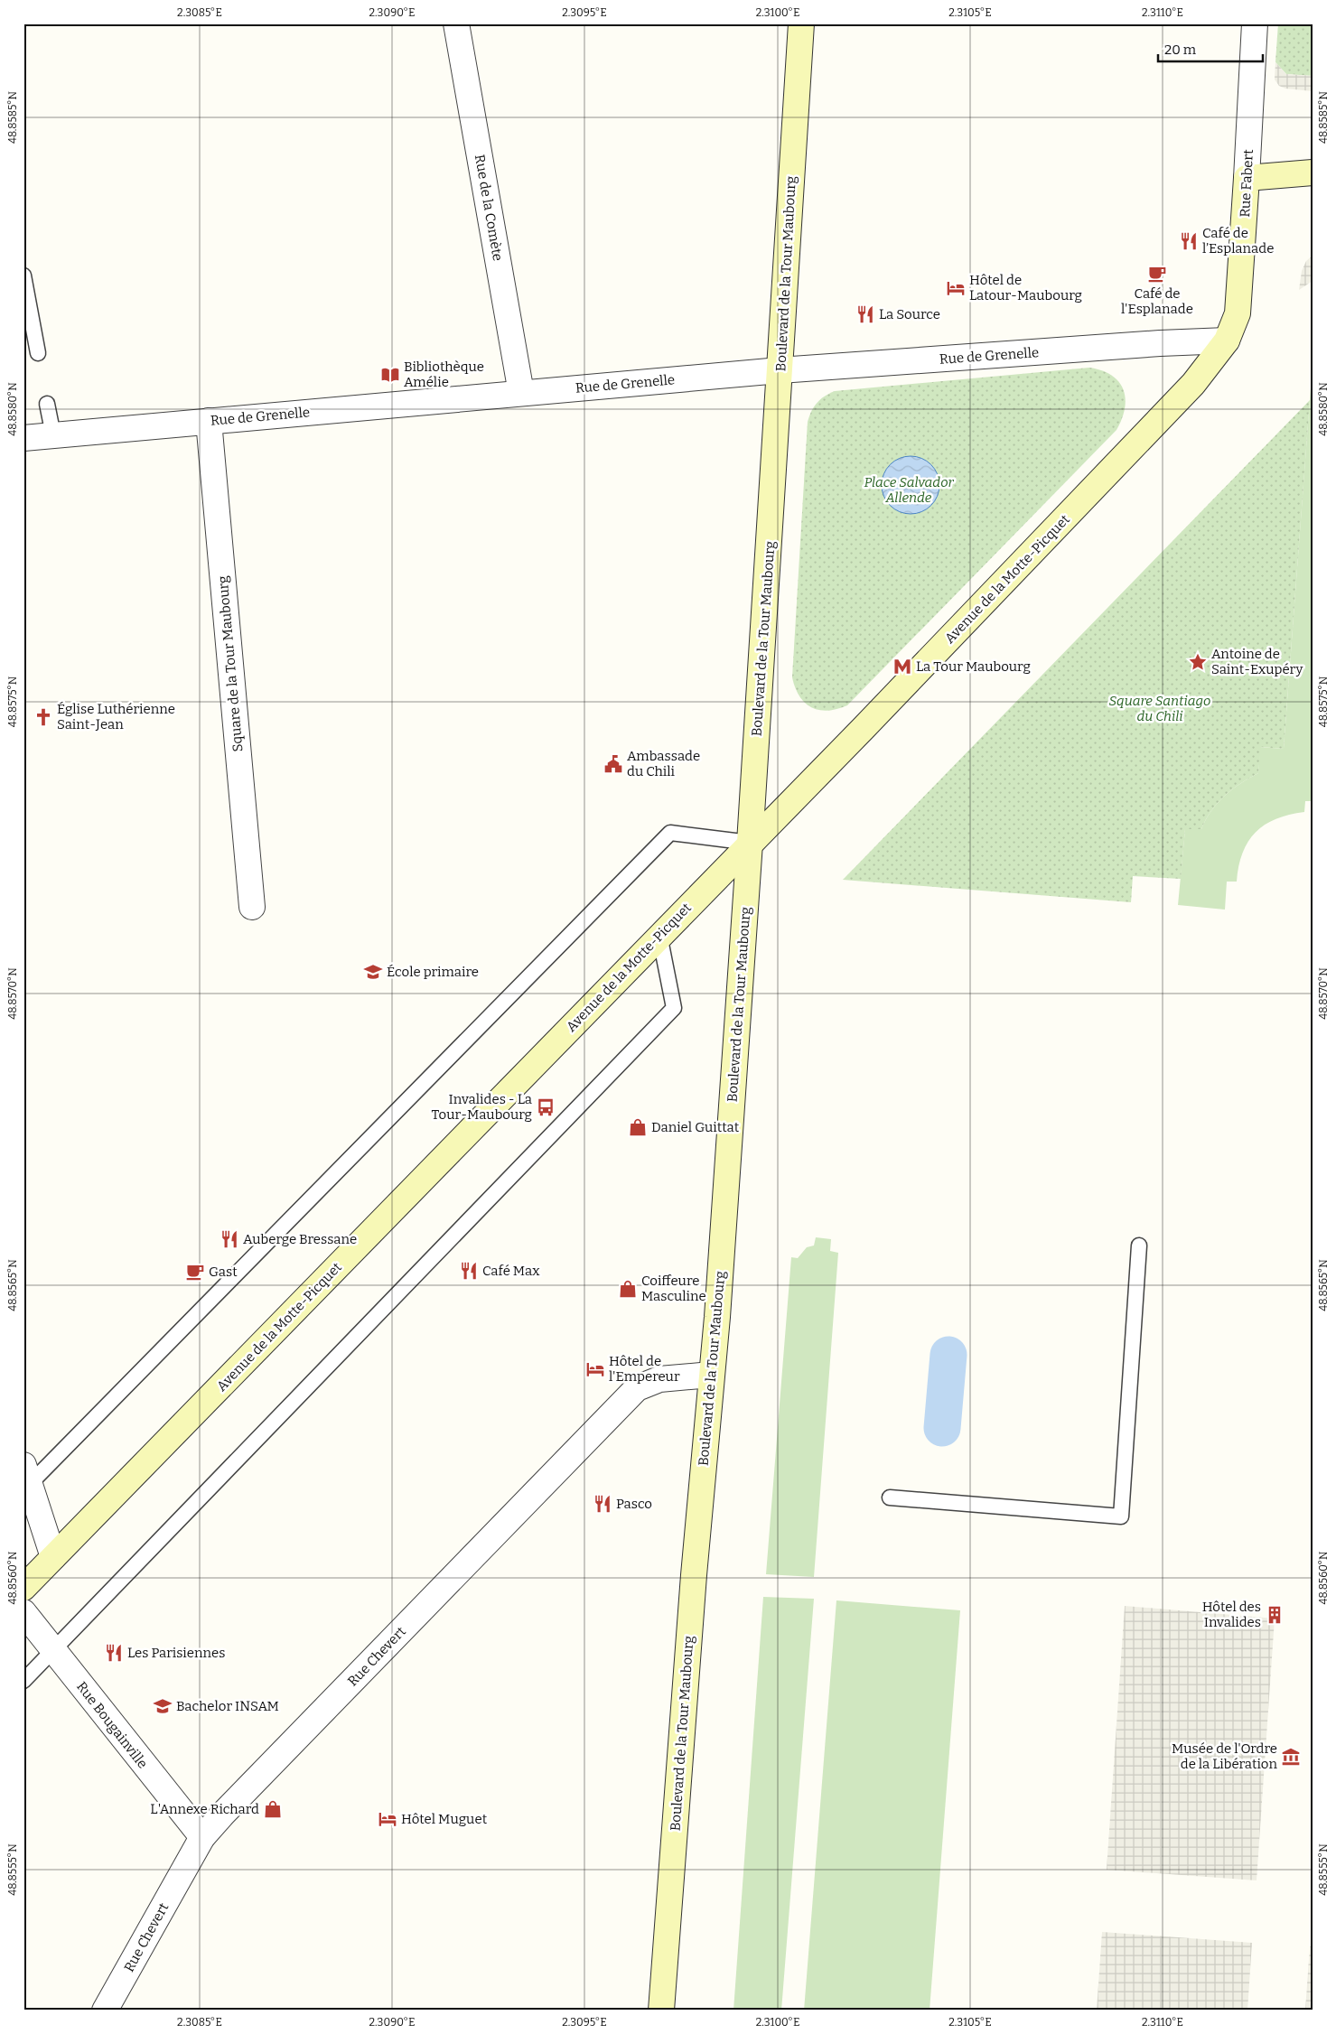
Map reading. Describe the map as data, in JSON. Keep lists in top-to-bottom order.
{
  "streets": {
    "street": [
      "Rue Fabert",
      "Rue de la Comète",
      "Boulevard de la Tour Maubourg",
      "Rue de Grenelle",
      "Avenue de la Motte-Picquet",
      "Square de la Tour Maubourg",
      "Rue Chevert",
      "Rue Bougainville"
    ]
  },
  "crossings": [
    ["Rue Fabert", "Rue de Grenelle"],
    ["Rue Fabert", "Avenue de la Motte-Picquet"],
    ["Rue de la Comète", "Rue de Grenelle"],
    ["Boulevard de la Tour Maubourg", "Rue de Grenelle"],
    ["Boulevard de la Tour Maubourg", "Avenue de la Motte-Picquet"],
    ["Boulevard de la Tour Maubourg", "Rue Chevert"],
    ["Rue de Grenelle", "Avenue de la Motte-Picquet"],
    ["Rue de Grenelle", "Square de la Tour Maubourg"],
    ["Rue Chevert", "Rue Bougainville"]
  ],
  "parks": ["Place Salvador Allende", "Square Santiago du Chili"],
  "places": {
    "restaurant": [
      "Café de l’Esplanade",
      "La Source",
      "Auberge Bressane",
      "Café Max",
      "Pasco",
      "Les Parisiennes"
    ],
    "cafe": ["Café de l'Esplanade", "Gast"],
    "hotel": ["Hôtel de Latour-Maubourg", "Hôtel de l'Empereur", "Hôtel Muguet"],
    "library": ["Bibliothèque Amélie"],
    "place": ["Antoine de Saint-Exupéry"],
    "metro station": ["La Tour Maubourg"],
    "church": ["Église Luthérienne Saint-Jean"],
    "public building": ["Ambassade du Chili"],
    "school or university": ["École primaire", "Bachelor INSAM"],
    "bus stop": ["Invalides - La Tour-Maubourg"],
    "shop": ["Daniel Guittat", "Coiffeure Masculine", "L'Annexe Richard"],
    "building": ["Hôtel des Invalides"],
    "museum": ["Musée de l'Ordre de la Libération"]
  },
  "scale_bar": "20 m",
  "coordinates": [
    "2.3085°E",
    "2.3090°E",
    "2.3095°E",
    "2.3100°E",
    "2.3105°E",
    "2.3110°E",
    "48.8585°N",
    "48.8580°N",
    "48.8575°N",
    "48.8570°N",
    "48.8565°N",
    "48.8560°N",
    "48.8555°N"
  ]
}
